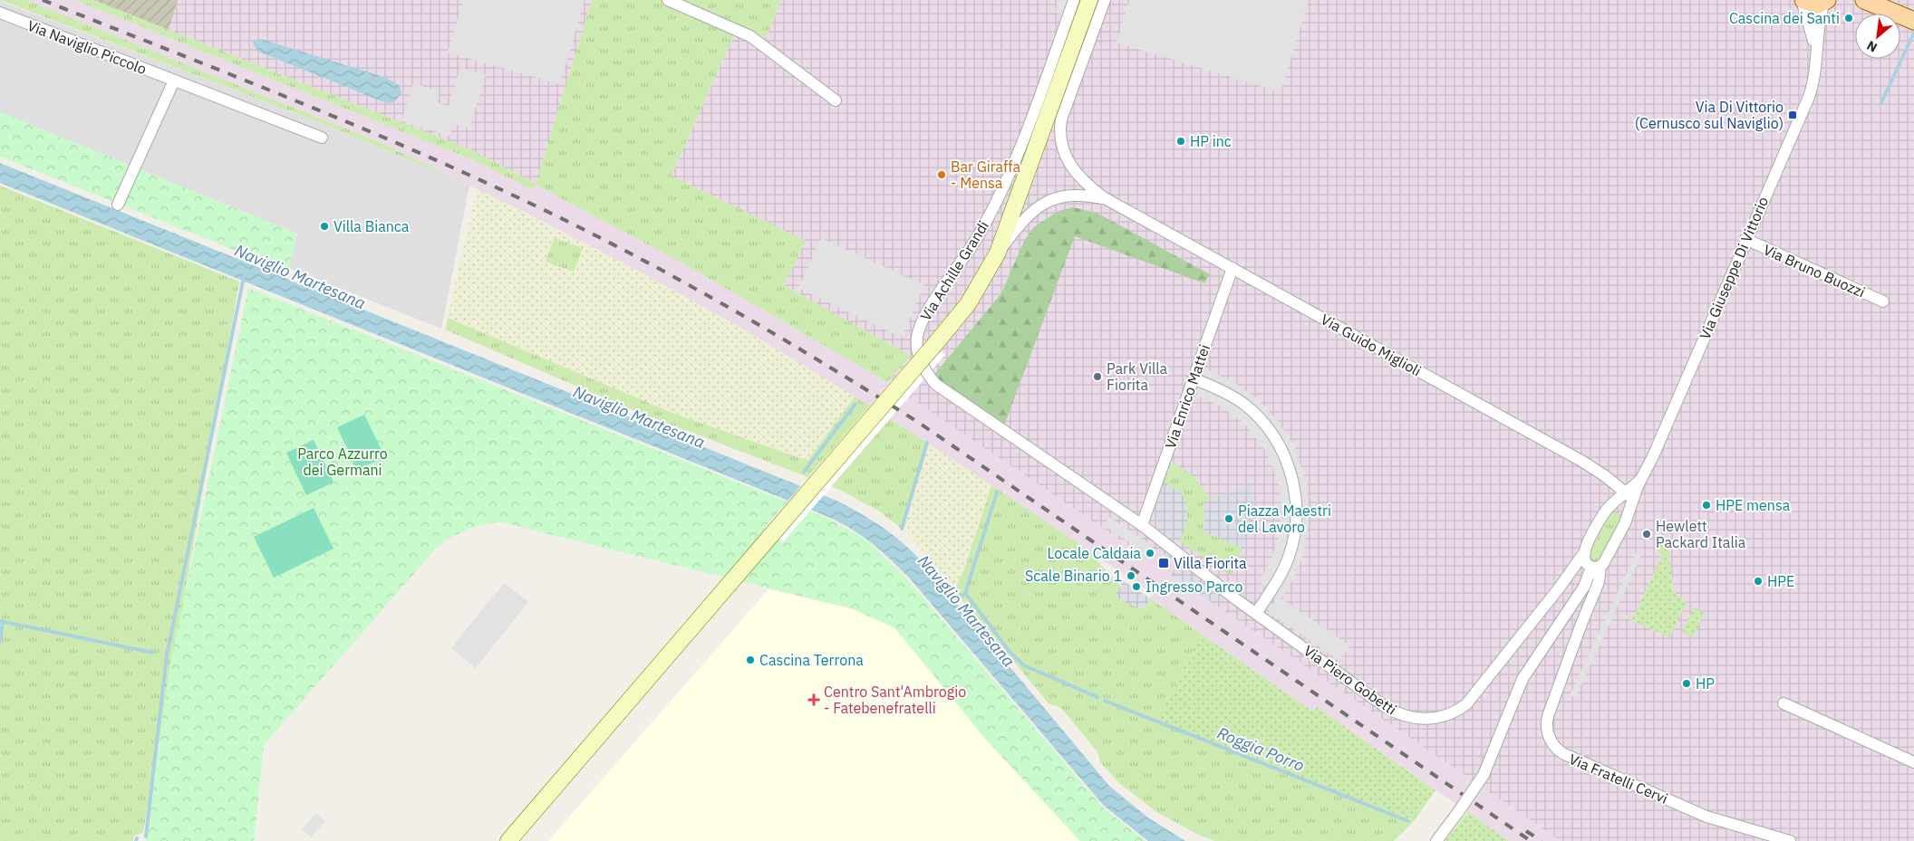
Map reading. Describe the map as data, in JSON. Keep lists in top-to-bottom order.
{
  "streets": {
    "street": [
      "Via Naviglio Piccolo",
      "Via Giuseppe Di Vittorio",
      "Via Achille Grandi",
      "Via Bruno Buozzi",
      "Via Guido Miglioli",
      "Via Enrico Mattei",
      "Via Piero Gobetti",
      "Via Fratelli Cervi"
    ]
  },
  "crossings": [
    ["Via Giuseppe Di Vittorio", "Via Bruno Buozzi"],
    ["Via Giuseppe Di Vittorio", "Via Guido Miglioli"],
    ["Via Giuseppe Di Vittorio", "Via Piero Gobetti"],
    ["Via Giuseppe Di Vittorio", "Via Fratelli Cervi"],
    ["Via Achille Grandi", "Via Enrico Mattei"],
    ["Via Achille Grandi", "Via Piero Gobetti"],
    ["Via Guido Miglioli", "Via Enrico Mattei"],
    ["Via Enrico Mattei", "Via Piero Gobetti"],
    ["Via Piero Gobetti", "Via Fratelli Cervi"]
  ],
  "water": ["Naviglio Martesana", "Roggia Porro"],
  "parks": ["Parco Azzurro dei Germani"],
  "places": {
    "other": [
      "Cascina dei Santi",
      "HP inc",
      "Bar Giraffa - Mensa",
      "Villa Bianca",
      "Park Villa Fiorita",
      "HPE mensa",
      "Piazza Maestri del Lavoro",
      "Hewlett Packard Italia",
      "Locale Caldaia",
      "Scale Binario 1",
      "HPE",
      "Ingresso Parco",
      "Cascina Terrona",
      "HP"
    ],
    "transit": ["Via Di Vittorio (Cernusco sul Naviglio)", "Villa Fiorita"],
    "health": ["Centro Sant'Ambrogio - Fatebenefratelli"]
  },
  "north": "bottom left"
}
